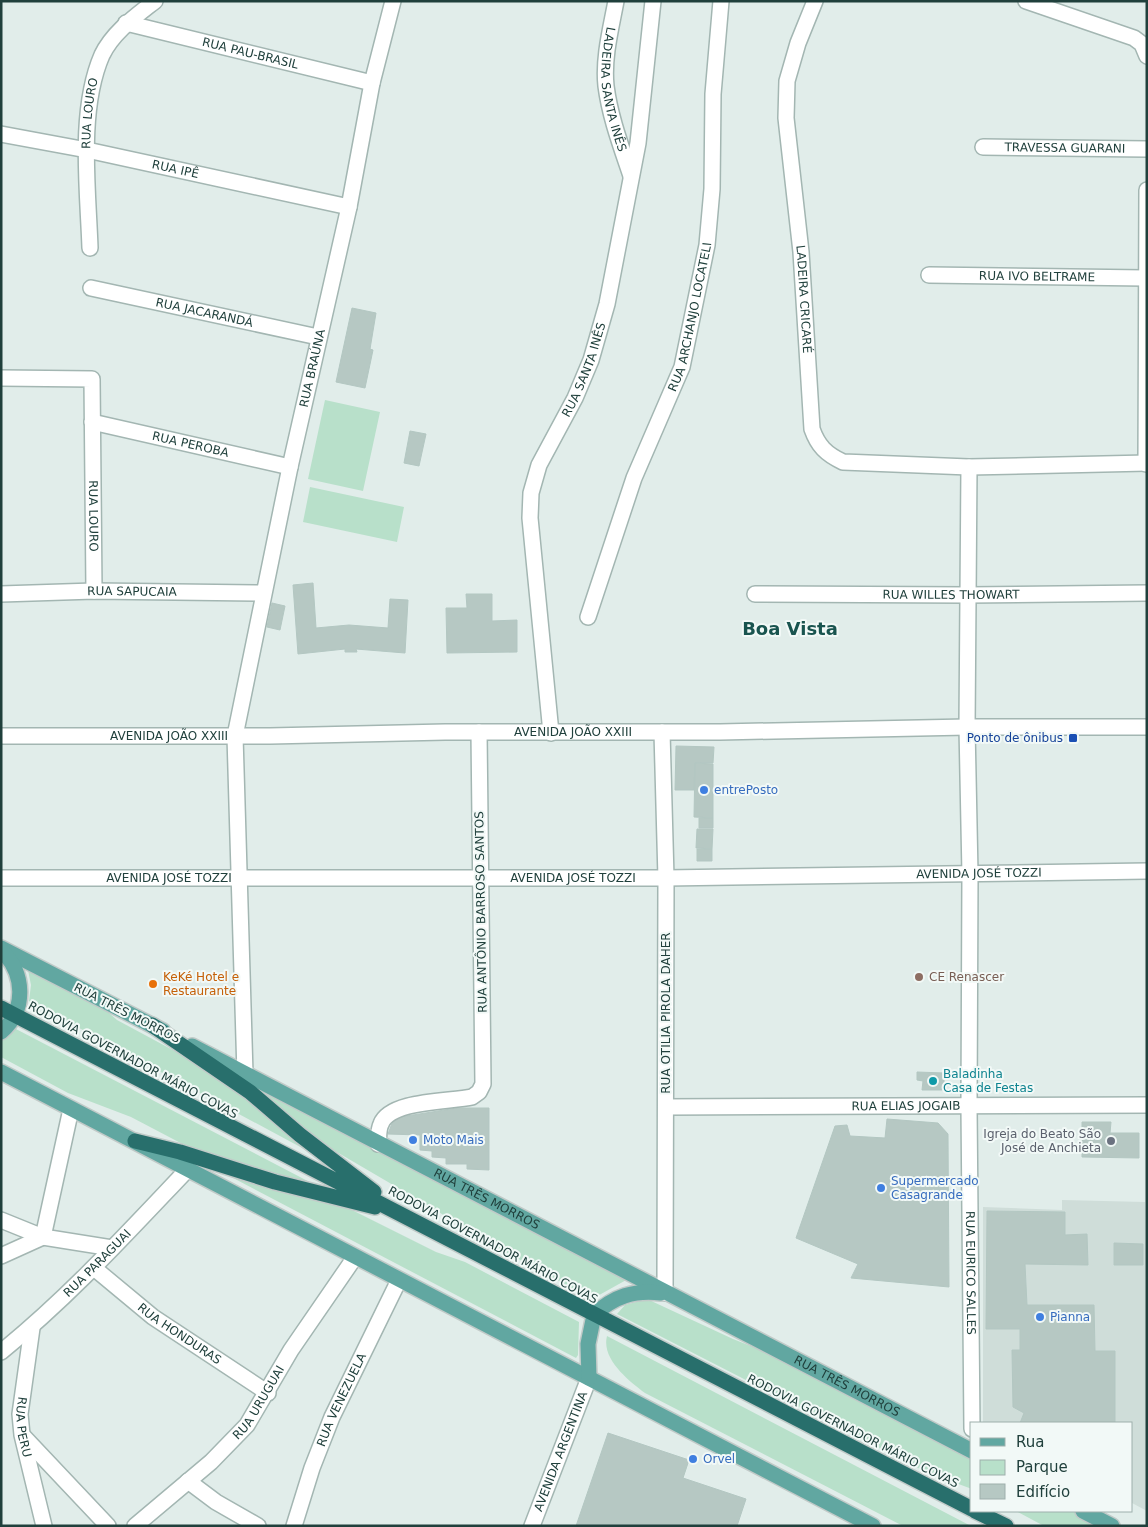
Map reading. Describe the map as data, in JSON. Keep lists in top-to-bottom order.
{
  "streets": {
    "highway": ["RODOVIA GOVERNADOR MÁRIO COVAS"],
    "main road": ["RUA TRÊS MORROS"],
    "street": [
      "RUA PAU-BRASIL",
      "LADEIRA SANTA INÊS",
      "RUA LOURO",
      "TRAVESSA GUARANI",
      "RUA IPÊ",
      "RUA IVO BELTRAME",
      "LADEIRA CRICARÉ",
      "RUA JACARANDÁ",
      "RUA ARCHANJO LOCATELI",
      "RUA BRAÚNA",
      "RUA SANTA INÊS",
      "RUA PEROBA",
      "RUA SAPUCAIA",
      "RUA WILLES THOWART",
      "AVENIDA JOÃO XXIII",
      "AVENIDA JOSÉ TOZZI",
      "RUA ANTÔNIO BARROSO SANTOS",
      "RUA OTILIA PIROLA DAHER",
      "RUA ELIAS JOGAIB",
      "RUA PARAGUAI",
      "RUA EURICO SALLES",
      "RUA HONDURAS",
      "RUA VENEZUELA",
      "RUA URUGUAI",
      "RUA PERU",
      "AVENIDA ARGENTINA"
    ]
  },
  "crossings": [
    ["RUA PAU-BRASIL", "RUA LOURO"],
    ["RUA PAU-BRASIL", "RUA BRAÚNA"],
    ["LADEIRA SANTA INÊS", "RUA SANTA INÊS"],
    ["RUA LOURO", "RUA IPÊ"],
    ["RUA LOURO", "RUA PEROBA"],
    ["RUA LOURO", "RUA SAPUCAIA"],
    ["RUA IPÊ", "RUA BRAÚNA"],
    ["LADEIRA CRICARÉ", "RUA EURICO SALLES"],
    ["RUA JACARANDÁ", "RUA BRAÚNA"],
    ["RUA BRAÚNA", "RUA PEROBA"],
    ["RUA BRAÚNA", "RUA SAPUCAIA"],
    ["RUA BRAÚNA", "AVENIDA JOÃO XXIII"],
    ["RUA BRAÚNA", "AVENIDA JOSÉ TOZZI"],
    ["RUA BRAÚNA", "RUA TRÊS MORROS"],
    ["RUA SANTA INÊS", "AVENIDA JOÃO XXIII"],
    ["RUA WILLES THOWART", "RUA EURICO SALLES"],
    ["AVENIDA JOÃO XXIII", "RUA ANTÔNIO BARROSO SANTOS"],
    ["AVENIDA JOÃO XXIII", "RUA OTILIA PIROLA DAHER"],
    ["AVENIDA JOÃO XXIII", "RUA EURICO SALLES"],
    ["AVENIDA JOSÉ TOZZI", "RUA ANTÔNIO BARROSO SANTOS"],
    ["AVENIDA JOSÉ TOZZI", "RUA OTILIA PIROLA DAHER"],
    ["AVENIDA JOSÉ TOZZI", "RUA EURICO SALLES"],
    ["RUA ANTÔNIO BARROSO SANTOS", "RUA TRÊS MORROS"],
    ["RUA TRÊS MORROS", "RUA OTILIA PIROLA DAHER"],
    ["RUA OTILIA PIROLA DAHER", "RUA ELIAS JOGAIB"],
    ["RUA ELIAS JOGAIB", "RUA EURICO SALLES"],
    ["RUA PARAGUAI", "RUA HONDURAS"],
    ["RUA PARAGUAI", "RUA PERU"],
    ["RUA HONDURAS", "RUA URUGUAI"]
  ],
  "districts": ["Boa Vista"],
  "places": {
    "transit": ["Ponto de ônibus"],
    "other": [
      "entrePosto",
      "CE Renascer",
      "KeKé Hotel e Restaurante",
      "Baladinha Casa de Festas",
      "Moto Mais",
      "Igreja do Beato São José de Anchieta",
      "Supermercado Casagrande",
      "Pianna",
      "Orvel"
    ]
  },
  "legend": ["Rua", "Parque", "Edifício"]
}
